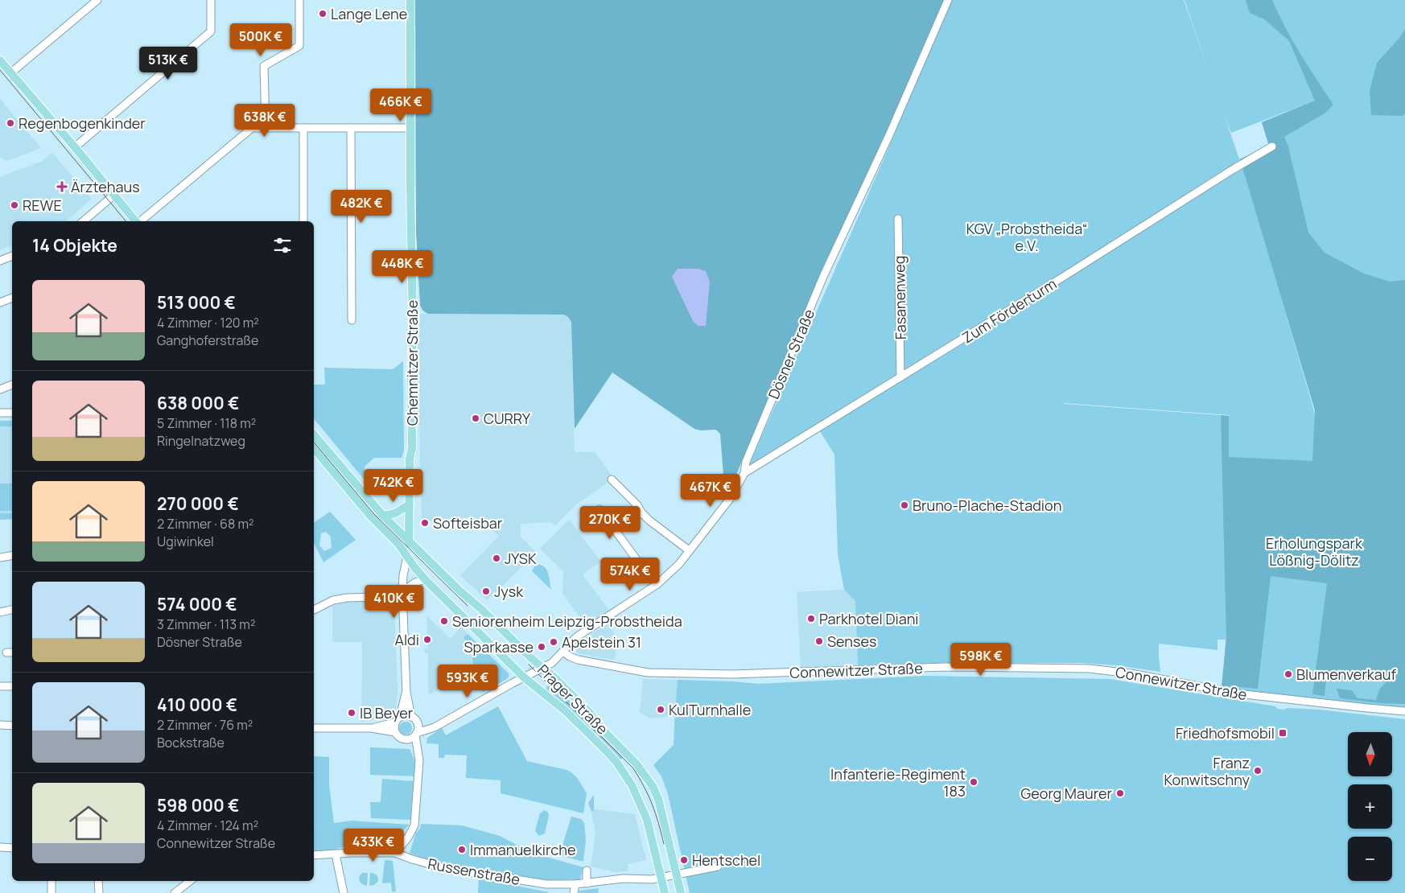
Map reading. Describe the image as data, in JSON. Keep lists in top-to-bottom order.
{
  "streets": {
    "main road": ["Chemnitzer Straße", "Prager Straße"],
    "street": [
      "Fasanenweg",
      "Zum Förderturm",
      "Dösner Straße",
      "Connewitzer Straße",
      "Russenstraße"
    ]
  },
  "crossings": [
    ["Fasanenweg", "Zum Förderturm"],
    ["Zum Förderturm", "Dösner Straße"],
    ["Dösner Straße", "Connewitzer Straße"],
    ["Chemnitzer Straße", "Prager Straße"],
    ["Prager Straße", "Russenstraße"]
  ],
  "parks": ["KGV „Probstheida“ e.V.", "Erholungspark Lößnig-Dölitz"],
  "places": {
    "other": [
      "Lange Lene",
      "Regenbogenkinder",
      "REWE",
      "CURRY",
      "Bruno-Plache-Stadion",
      "Softeisbar",
      "JYSK",
      "Jysk",
      "Parkhotel Diani",
      "Seniorenheim Leipzig-Probstheida",
      "Aldi",
      "Senses",
      "Apelstein 31",
      "Sparkasse",
      "Blumenverkauf",
      "KulTurnhalle",
      "IB Beyer",
      "Franz Konwitschny",
      "Infanterie-Regiment 183",
      "Georg Maurer",
      "Immanuelkirche",
      "Hentschel"
    ],
    "health": ["Ärztehaus"],
    "transit": ["Friedhofsmobil"]
  },
  "north": "bottom",
  "page": {
    "price": [
      "500K €",
      "513K €",
      "466K €",
      "638K €",
      "482K €",
      "448K €",
      "742K €",
      "467K €",
      "270K €",
      "574K €",
      "410K €",
      "598K €",
      "593K €",
      "433K €"
    ],
    "heading": "14 Objekte",
    "list": [
      {
        "name": "513 000 €",
        "note": "4 Zimmer · 120 m² · Ganghoferstraße"
      },
      {
        "name": "638 000 €",
        "note": "5 Zimmer · 118 m² · Ringelnatzweg"
      },
      {
        "name": "270 000 €",
        "note": "2 Zimmer · 68 m² · Ugiwinkel"
      },
      {
        "name": "574 000 €",
        "note": "3 Zimmer · 113 m² · Dösner Straße"
      },
      {
        "name": "410 000 €",
        "note": "2 Zimmer · 76 m² · Bockstraße"
      },
      {
        "name": "598 000 €",
        "note": "4 Zimmer · 124 m² · Connewitzer Straße"
      }
    ],
    "map_buttons": ["+", "−"]
  }
}
